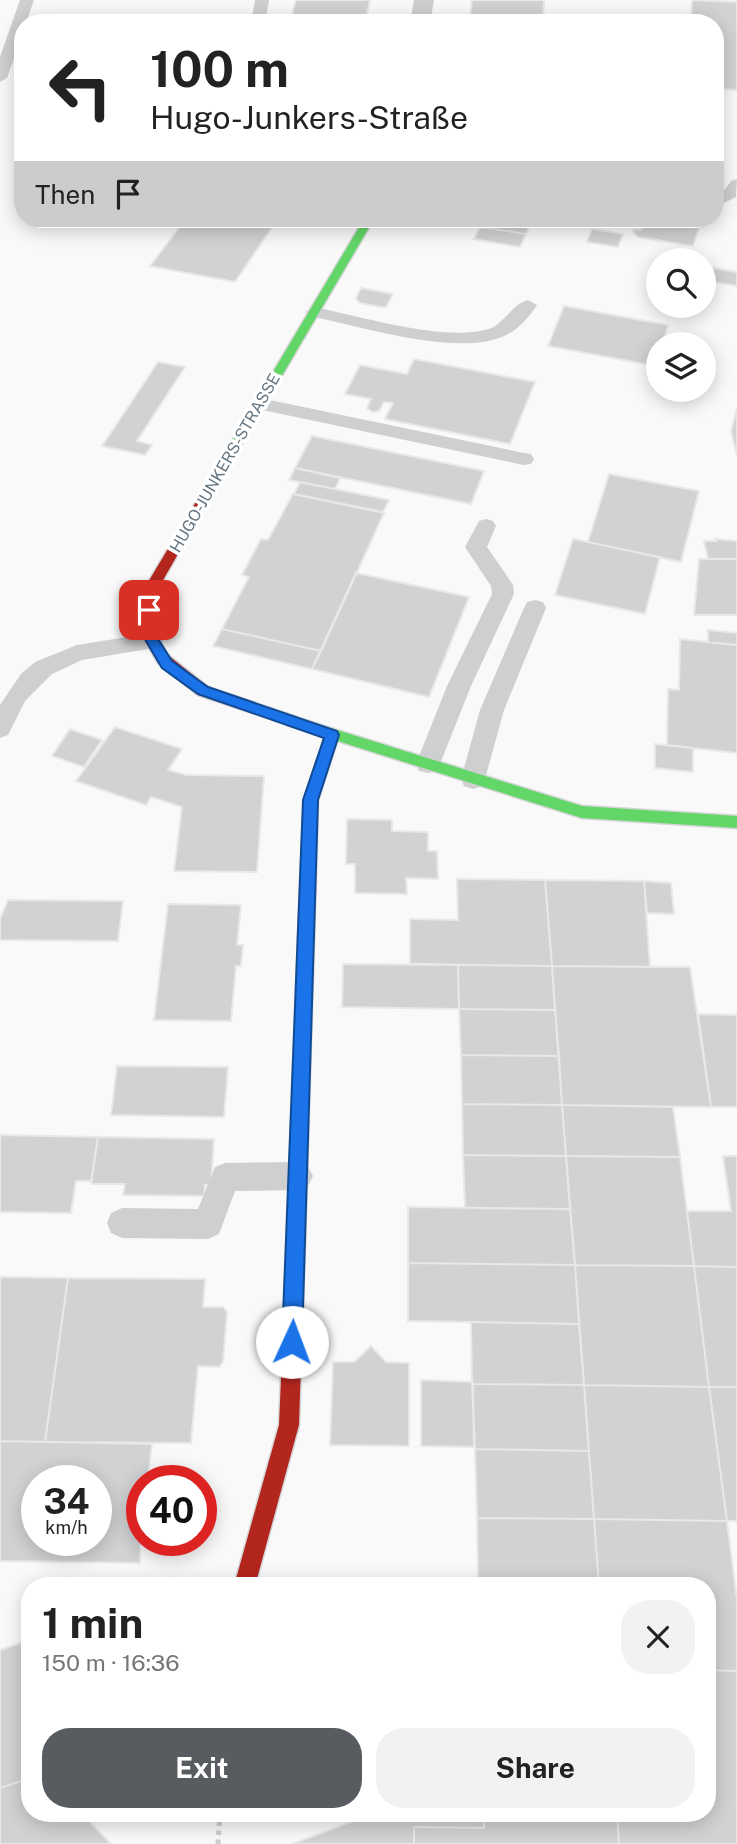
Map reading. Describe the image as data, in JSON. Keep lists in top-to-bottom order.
{
  "streets": {
    "street": ["HUGO-JUNKERS-STRASSE"]
  },
  "page": {
    "turn": ["100 m", "Hugo-Junkers-Straße"],
    "then": "Then",
    "speed": "34 km/h",
    "limit": "40",
    "heading": ["1 min", "150 m · 16:36"],
    "buttons": ["Exit", "Share"]
  }
}
